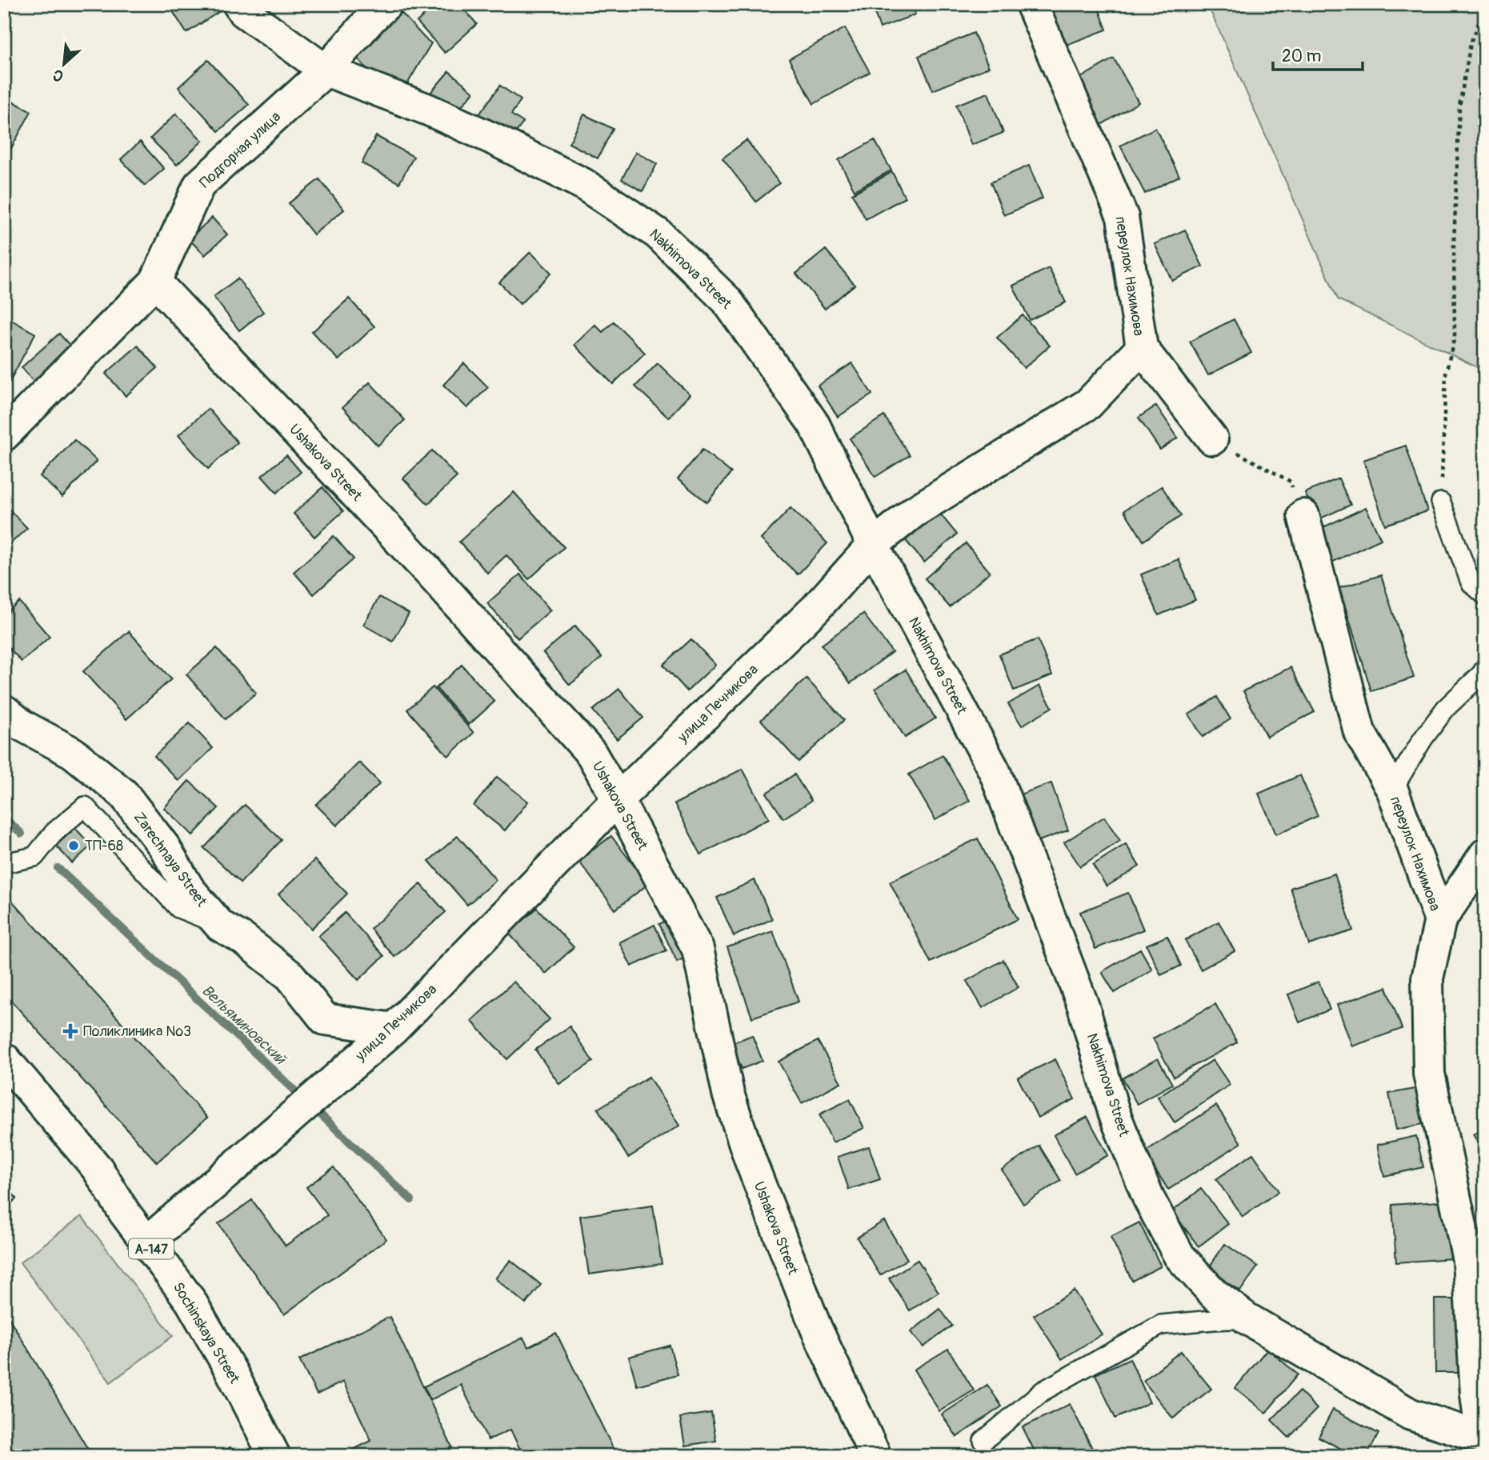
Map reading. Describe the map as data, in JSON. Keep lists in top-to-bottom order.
{
  "streets": {
    "main road": [
      "Подгорная улица",
      "Nakhimova Street",
      "переулок Нахимова",
      "Ushakova Street",
      "улица Печникова",
      "Zarechnaya Street",
      "А-147",
      "Sochinskaya Street"
    ]
  },
  "crossings": [
    ["Подгорная улица", "Nakhimova Street"],
    ["Подгорная улица", "Ushakova Street"],
    ["Nakhimova Street", "переулок Нахимова"],
    ["Nakhimova Street", "улица Печникова"],
    ["переулок Нахимова", "улица Печникова"],
    ["Ushakova Street", "улица Печникова"],
    ["улица Печникова", "Zarechnaya Street"],
    ["улица Печникова", "Sochinskaya Street"]
  ],
  "water": ["Вельяминовский"],
  "places": {
    "other": ["ТП-68"],
    "health": ["Поликлиника №3"]
  },
  "scale_bar": "20 m",
  "north": "bottom left"
}
